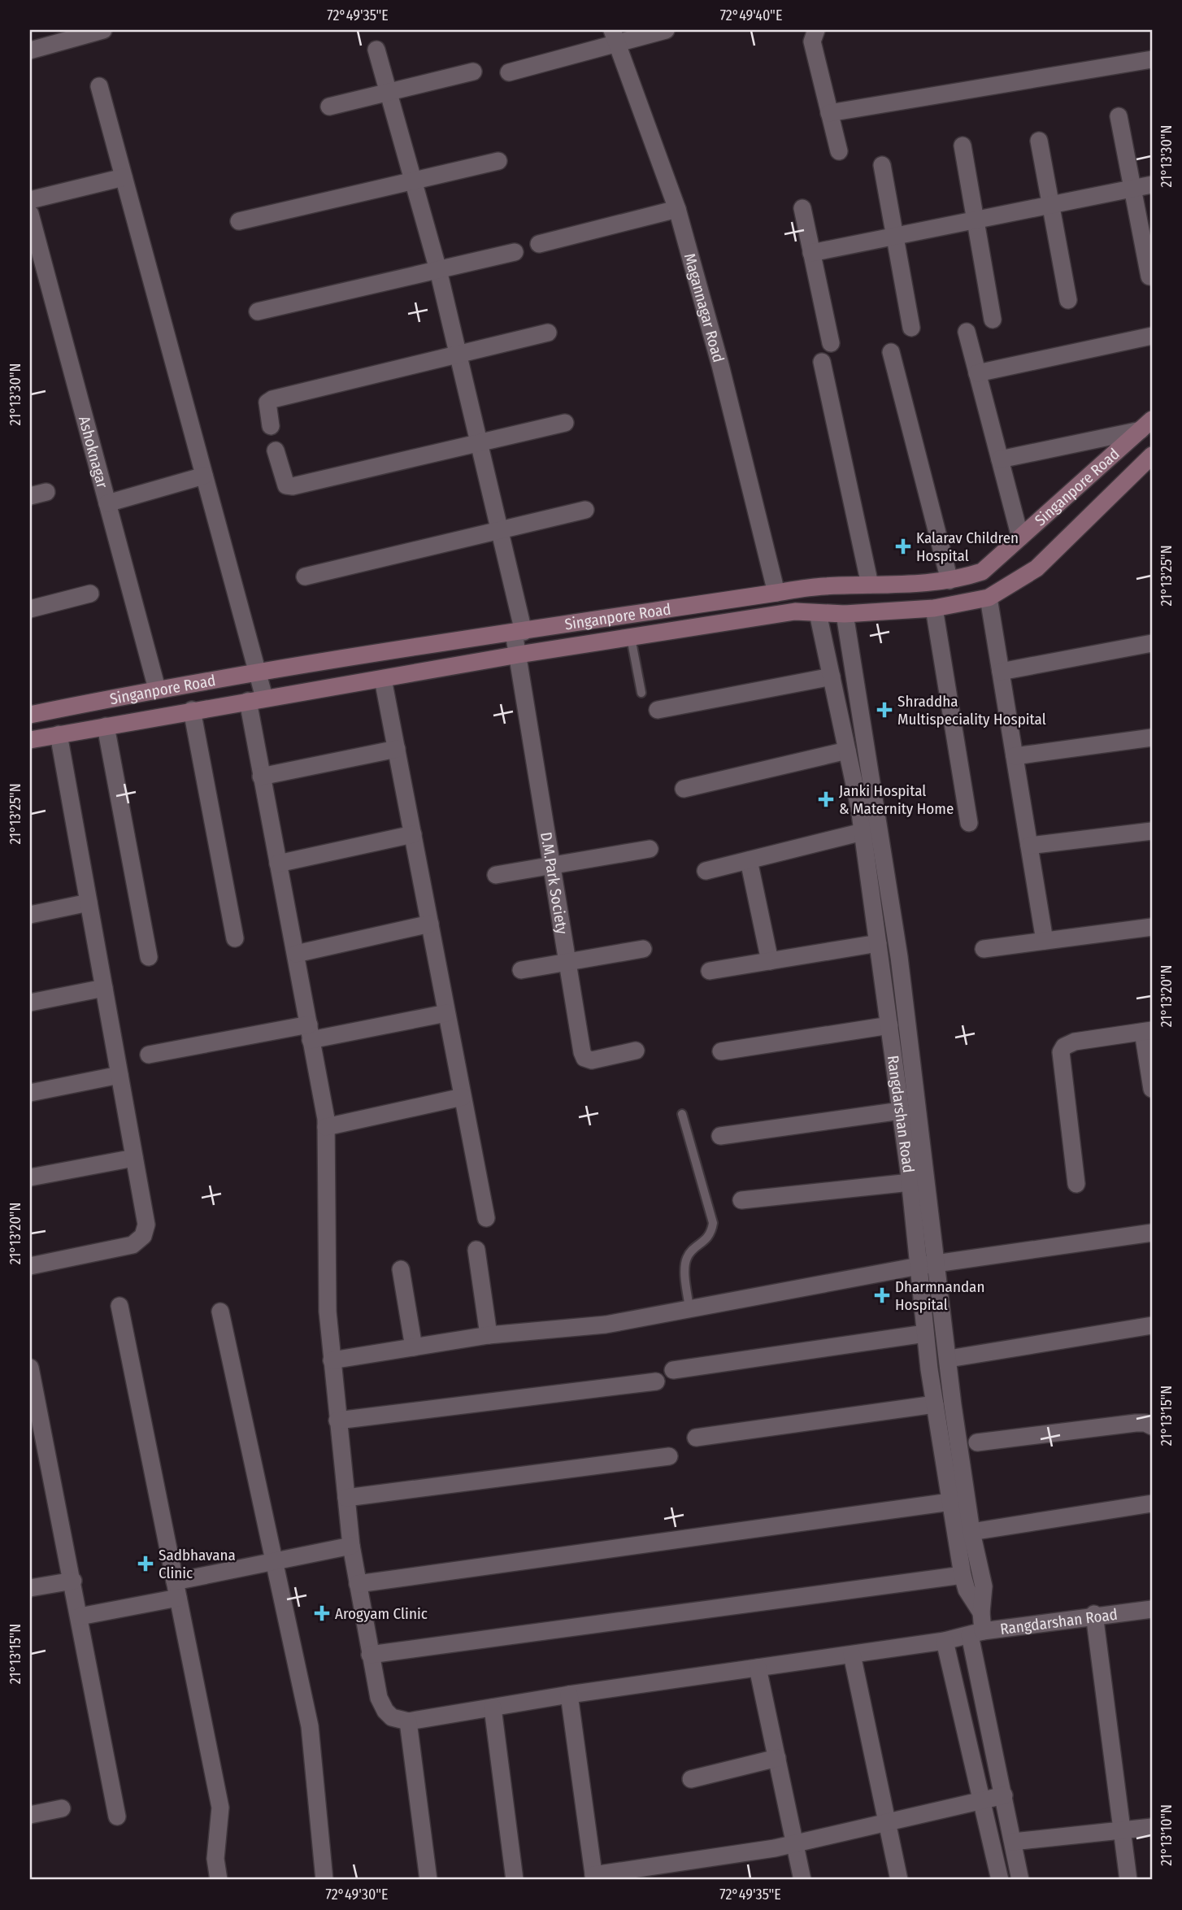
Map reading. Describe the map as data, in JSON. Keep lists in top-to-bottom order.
{
  "streets": {
    "main road": ["Singanpore Road"],
    "street": [
      "Magannagar Road",
      "Ashoknagar",
      "D.M.Park Society",
      "Rangdarshan Road"
    ]
  },
  "crossings": [
    ["Magannagar Road", "Singanpore Road"],
    ["Ashoknagar", "Singanpore Road"],
    ["Singanpore Road", "D.M.Park Society"],
    ["Singanpore Road", "Rangdarshan Road"]
  ],
  "places": {
    "health": [
      "Kalarav Children Hospital",
      "Shraddha Multispeciality Hospital",
      "Janki Hospital & Maternity Home",
      "Dharmnandan Hospital",
      "Sadbhavana Clinic",
      "Arogyam Clinic"
    ]
  },
  "coordinates": [
    "72°49'35\"E",
    "72°49'40\"E",
    "21°13'30\"N",
    "21°13'25\"N",
    "21°13'20\"N",
    "21°13'15\"N",
    "21°13'10\"N",
    "72°49'30\"E"
  ]
}
